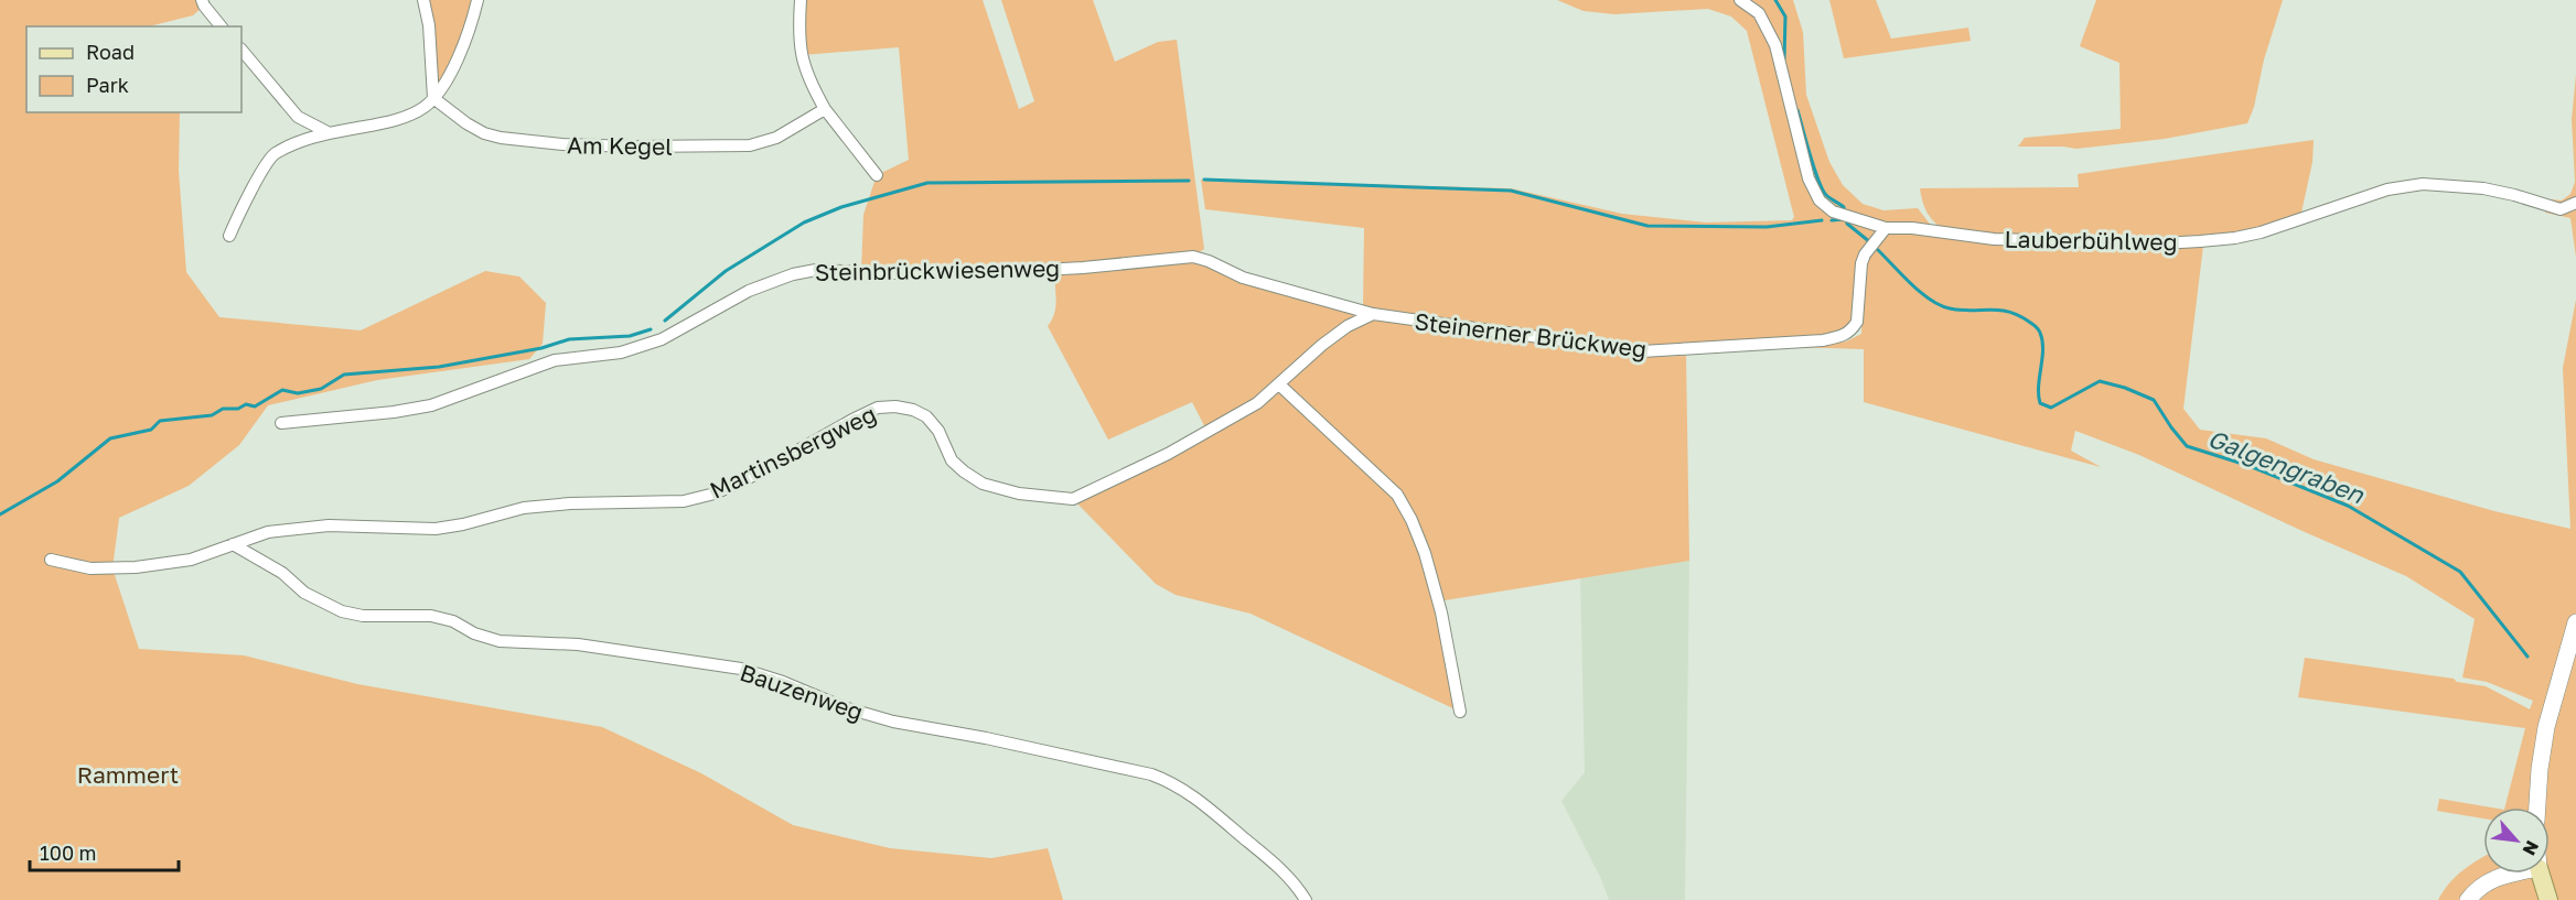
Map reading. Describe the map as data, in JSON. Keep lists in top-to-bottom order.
{
  "streets": {
    "street": [
      "Am Kegel",
      "Lauberbühlweg",
      "Steinbrückwiesenweg",
      "Steinerner Brückweg",
      "Martinsbergweg",
      "Bauzenweg"
    ]
  },
  "crossings": [
    ["Lauberbühlweg", "Steinerner Brückweg"],
    ["Steinbrückwiesenweg", "Steinerner Brückweg"],
    ["Steinbrückwiesenweg", "Martinsbergweg"],
    ["Steinerner Brückweg", "Martinsbergweg"],
    ["Martinsbergweg", "Bauzenweg"]
  ],
  "water": ["Galgengraben"],
  "parks": ["Rammert"],
  "legend": ["Road", "Park"],
  "scale_bar": "100 m",
  "north": "bottom right"
}
